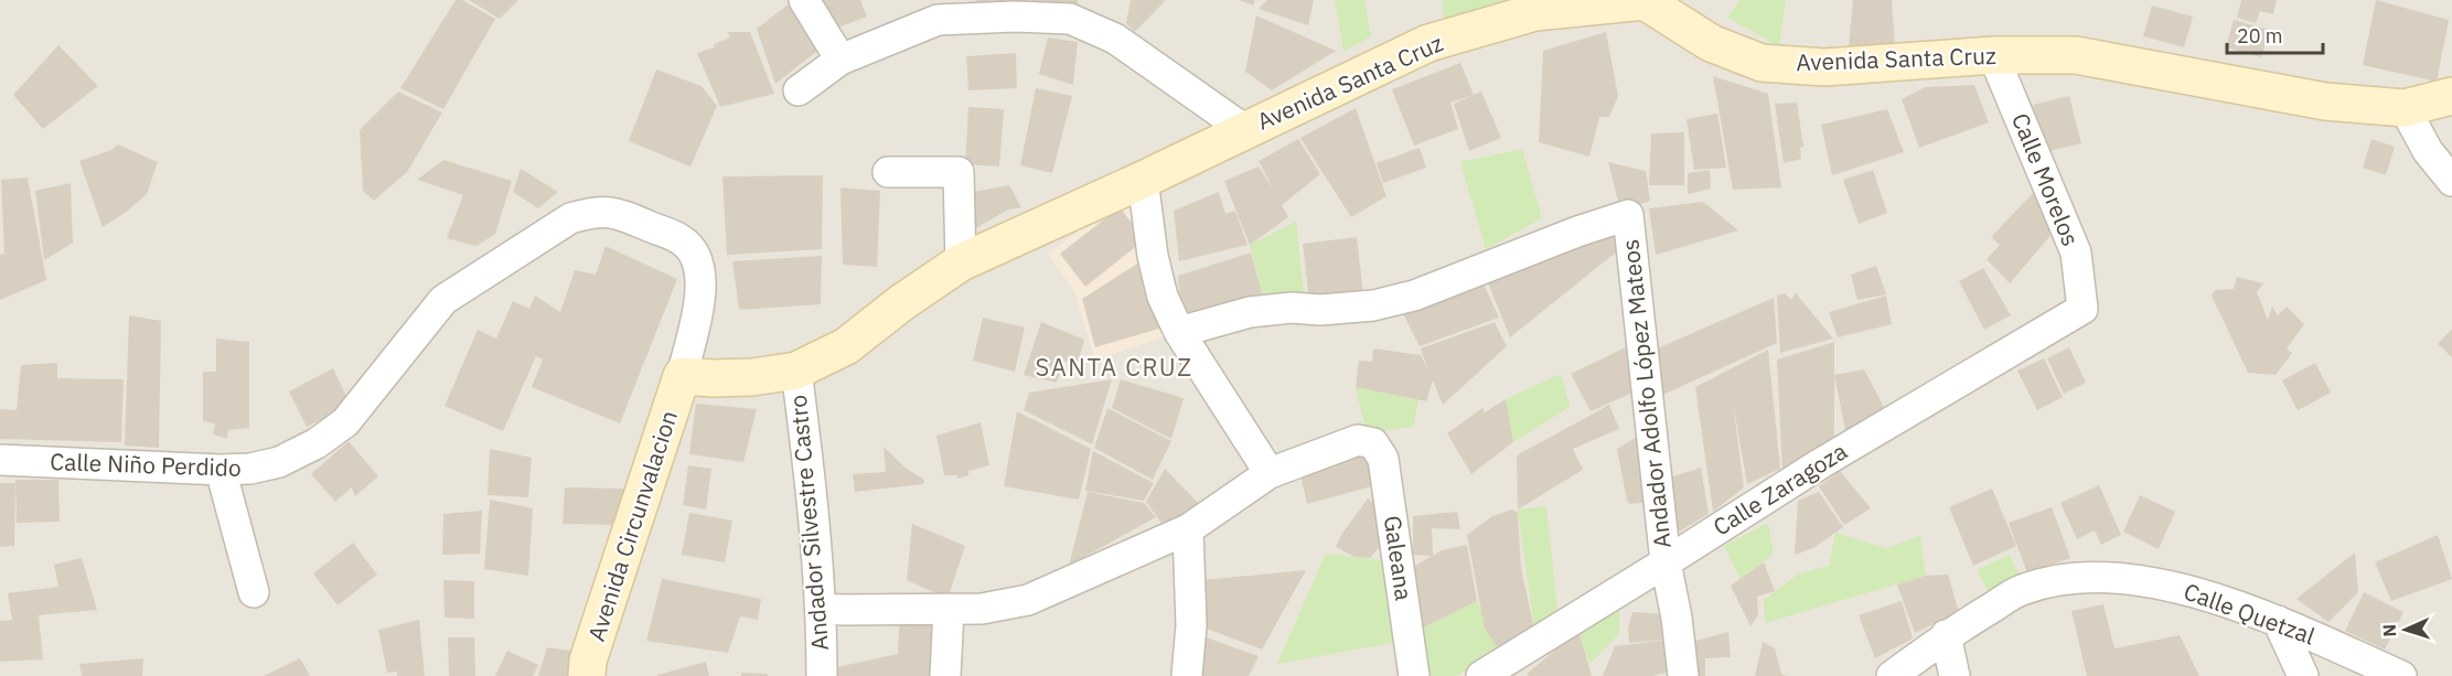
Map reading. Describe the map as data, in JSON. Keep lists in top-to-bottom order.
{
  "streets": {
    "street": [
      "Avenida Santa Cruz",
      "Calle Morelos",
      "Andador Adolfo López Mateos",
      "Calle Niño Perdido",
      "Calle Zaragoza",
      "Andador Silvestre Castro",
      "Avenida Circunvalacion",
      "Galeana",
      "Calle Quetzal"
    ]
  },
  "crossings": [
    ["Avenida Santa Cruz", "Calle Morelos"],
    ["Avenida Santa Cruz", "Calle Niño Perdido"],
    ["Avenida Santa Cruz", "Andador Silvestre Castro"],
    ["Avenida Santa Cruz", "Avenida Circunvalacion"],
    ["Calle Morelos", "Calle Zaragoza"],
    ["Andador Adolfo López Mateos", "Calle Zaragoza"],
    ["Calle Niño Perdido", "Avenida Circunvalacion"]
  ],
  "districts": ["SANTA CRUZ"],
  "scale_bar": "20 m",
  "north": "left"
}
